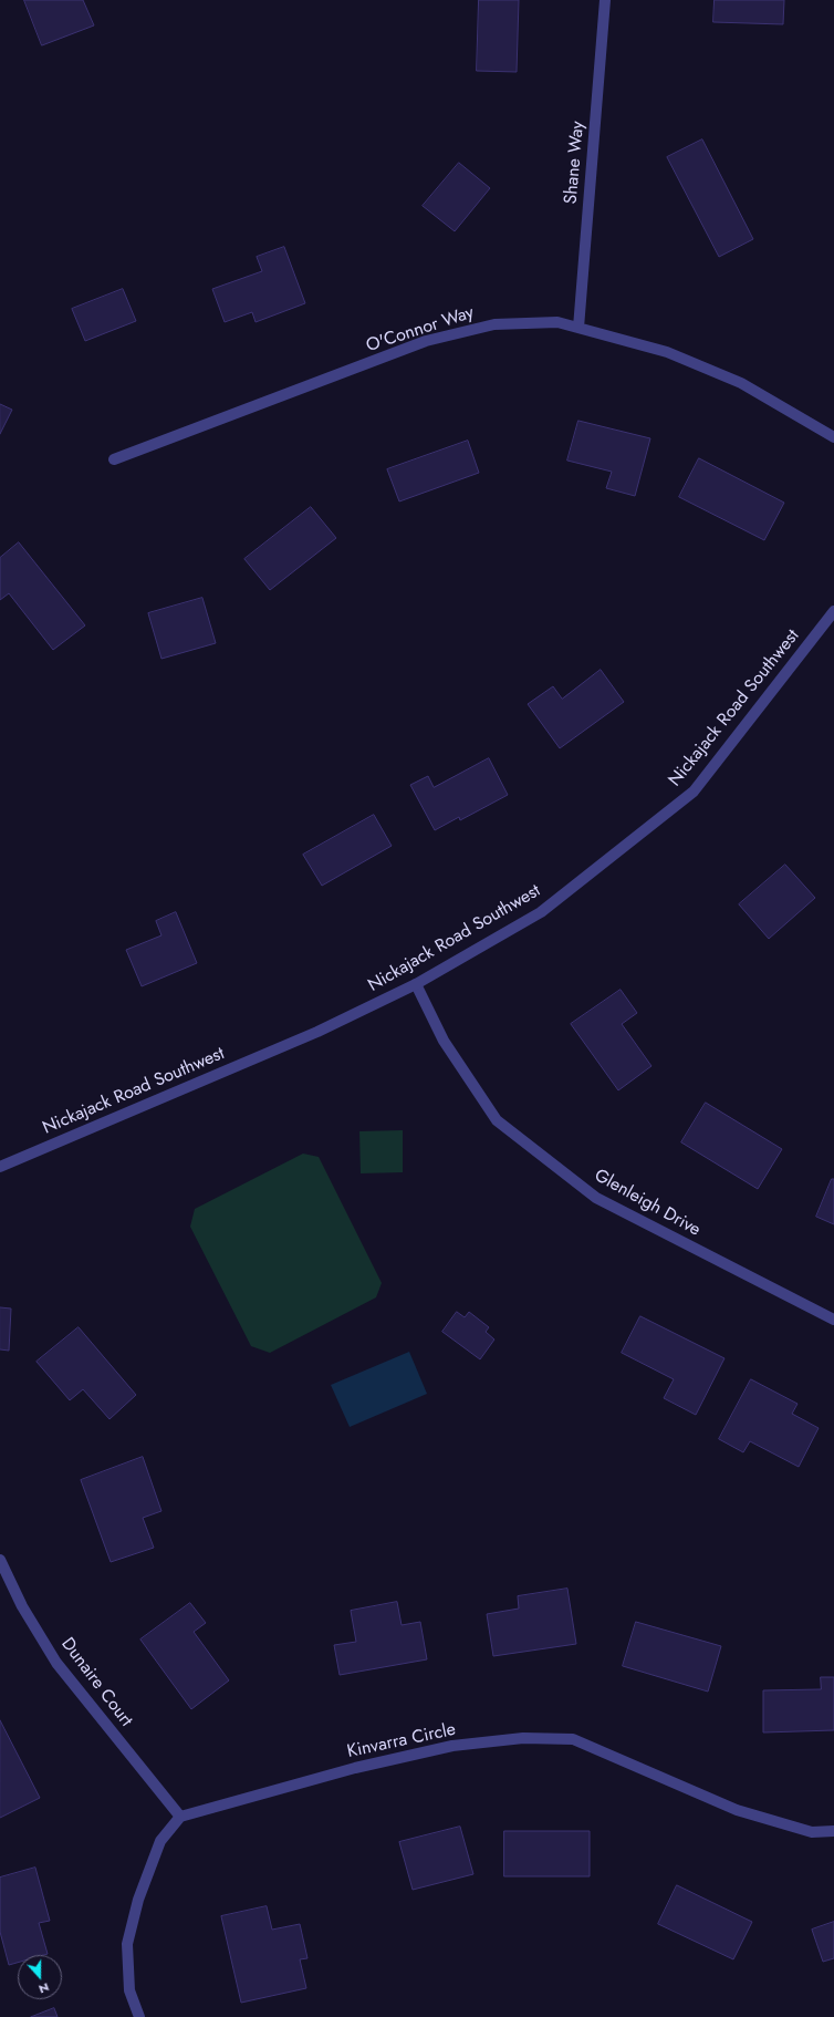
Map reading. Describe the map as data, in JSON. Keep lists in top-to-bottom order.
{
  "streets": {
    "street": [
      "Shane Way",
      "O'Connor Way",
      "Nickajack Road Southwest",
      "Glenleigh Drive",
      "Dunaire Court",
      "Kinvarra Circle"
    ]
  },
  "crossings": [
    ["Shane Way", "O'Connor Way"],
    ["Nickajack Road Southwest", "Glenleigh Drive"],
    ["Dunaire Court", "Kinvarra Circle"]
  ],
  "north": "bottom"
}
